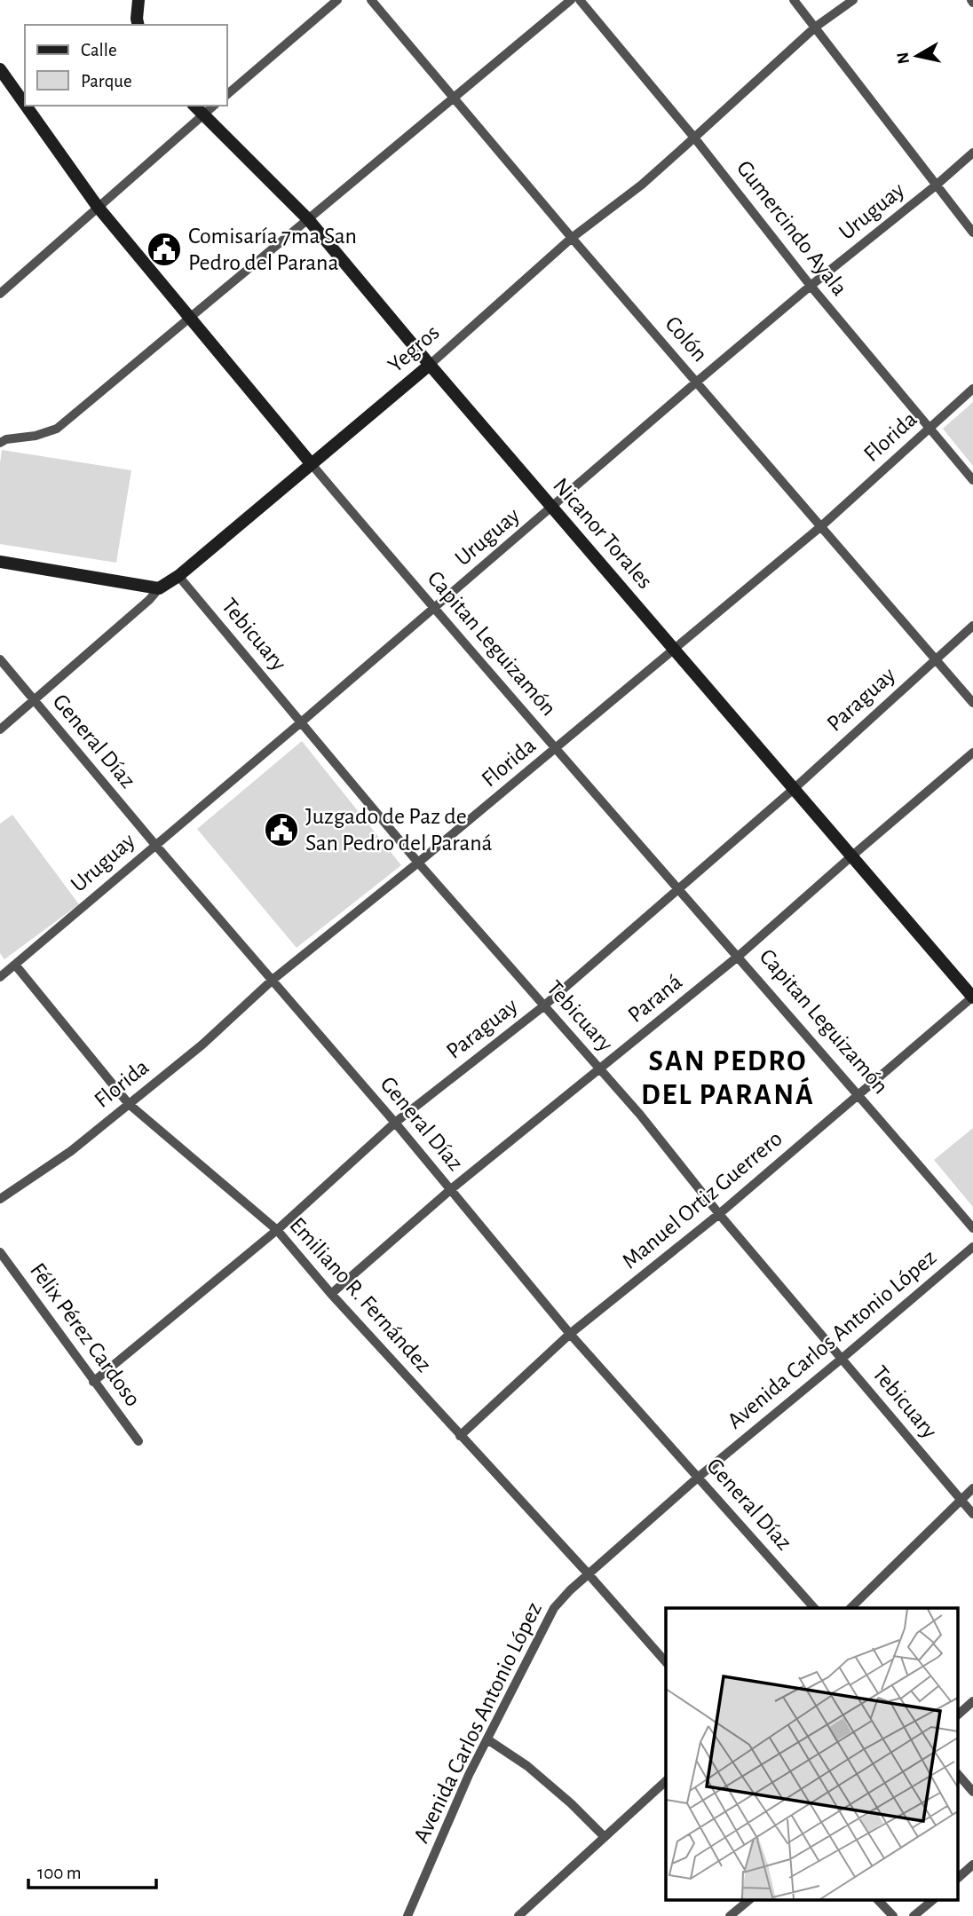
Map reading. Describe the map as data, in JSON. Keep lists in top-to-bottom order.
{
  "streets": {
    "street": [
      "Uruguay",
      "Gumercindo Ayala",
      "Colón",
      "Yegros",
      "Florida",
      "Nicanor Torales",
      "Tebicuary",
      "Capitan Leguizamón",
      "Paraguay",
      "General Díaz",
      "Paraná",
      "Manuel Ortiz Guerrero",
      "Emiliano R. Fernández",
      "Félix Pérez Cardoso",
      "Avenida Carlos Antonio López"
    ]
  },
  "crossings": [
    ["Uruguay", "Gumercindo Ayala"],
    ["Uruguay", "Colón"],
    ["Uruguay", "Nicanor Torales"],
    ["Uruguay", "Tebicuary"],
    ["Uruguay", "Capitan Leguizamón"],
    ["Uruguay", "General Díaz"],
    ["Uruguay", "Emiliano R. Fernández"],
    ["Gumercindo Ayala", "Yegros"],
    ["Gumercindo Ayala", "Florida"],
    ["Colón", "Yegros"],
    ["Colón", "Florida"],
    ["Colón", "Paraguay"],
    ["Yegros", "Nicanor Torales"],
    ["Yegros", "Tebicuary"],
    ["Yegros", "Capitan Leguizamón"],
    ["Yegros", "General Díaz"],
    ["Florida", "Nicanor Torales"],
    ["Florida", "Tebicuary"],
    ["Florida", "Capitan Leguizamón"],
    ["Florida", "General Díaz"],
    ["Florida", "Emiliano R. Fernández"],
    ["Nicanor Torales", "Paraguay"],
    ["Nicanor Torales", "Paraná"],
    ["Nicanor Torales", "Manuel Ortiz Guerrero"],
    ["Tebicuary", "Paraguay"],
    ["Tebicuary", "Paraná"],
    ["Tebicuary", "Manuel Ortiz Guerrero"],
    ["Tebicuary", "Avenida Carlos Antonio López"],
    ["Capitan Leguizamón", "Paraguay"],
    ["Capitan Leguizamón", "Paraná"],
    ["Capitan Leguizamón", "Manuel Ortiz Guerrero"],
    ["Paraguay", "General Díaz"],
    ["Paraguay", "Emiliano R. Fernández"],
    ["Paraguay", "Félix Pérez Cardoso"],
    ["General Díaz", "Paraná"],
    ["General Díaz", "Manuel Ortiz Guerrero"],
    ["General Díaz", "Avenida Carlos Antonio López"],
    ["Paraná", "Emiliano R. Fernández"],
    ["Manuel Ortiz Guerrero", "Emiliano R. Fernández"],
    ["Emiliano R. Fernández", "Avenida Carlos Antonio López"]
  ],
  "districts": ["SAN PEDRO DEL PARANÁ"],
  "places": {
    "public building": ["Comisaría 7ma San Pedro del Parana", "Juzgado de Paz de San Pedro del Paraná"]
  },
  "legend": ["Calle", "Parque"],
  "scale_bar": "100 m",
  "north": "left"
}
